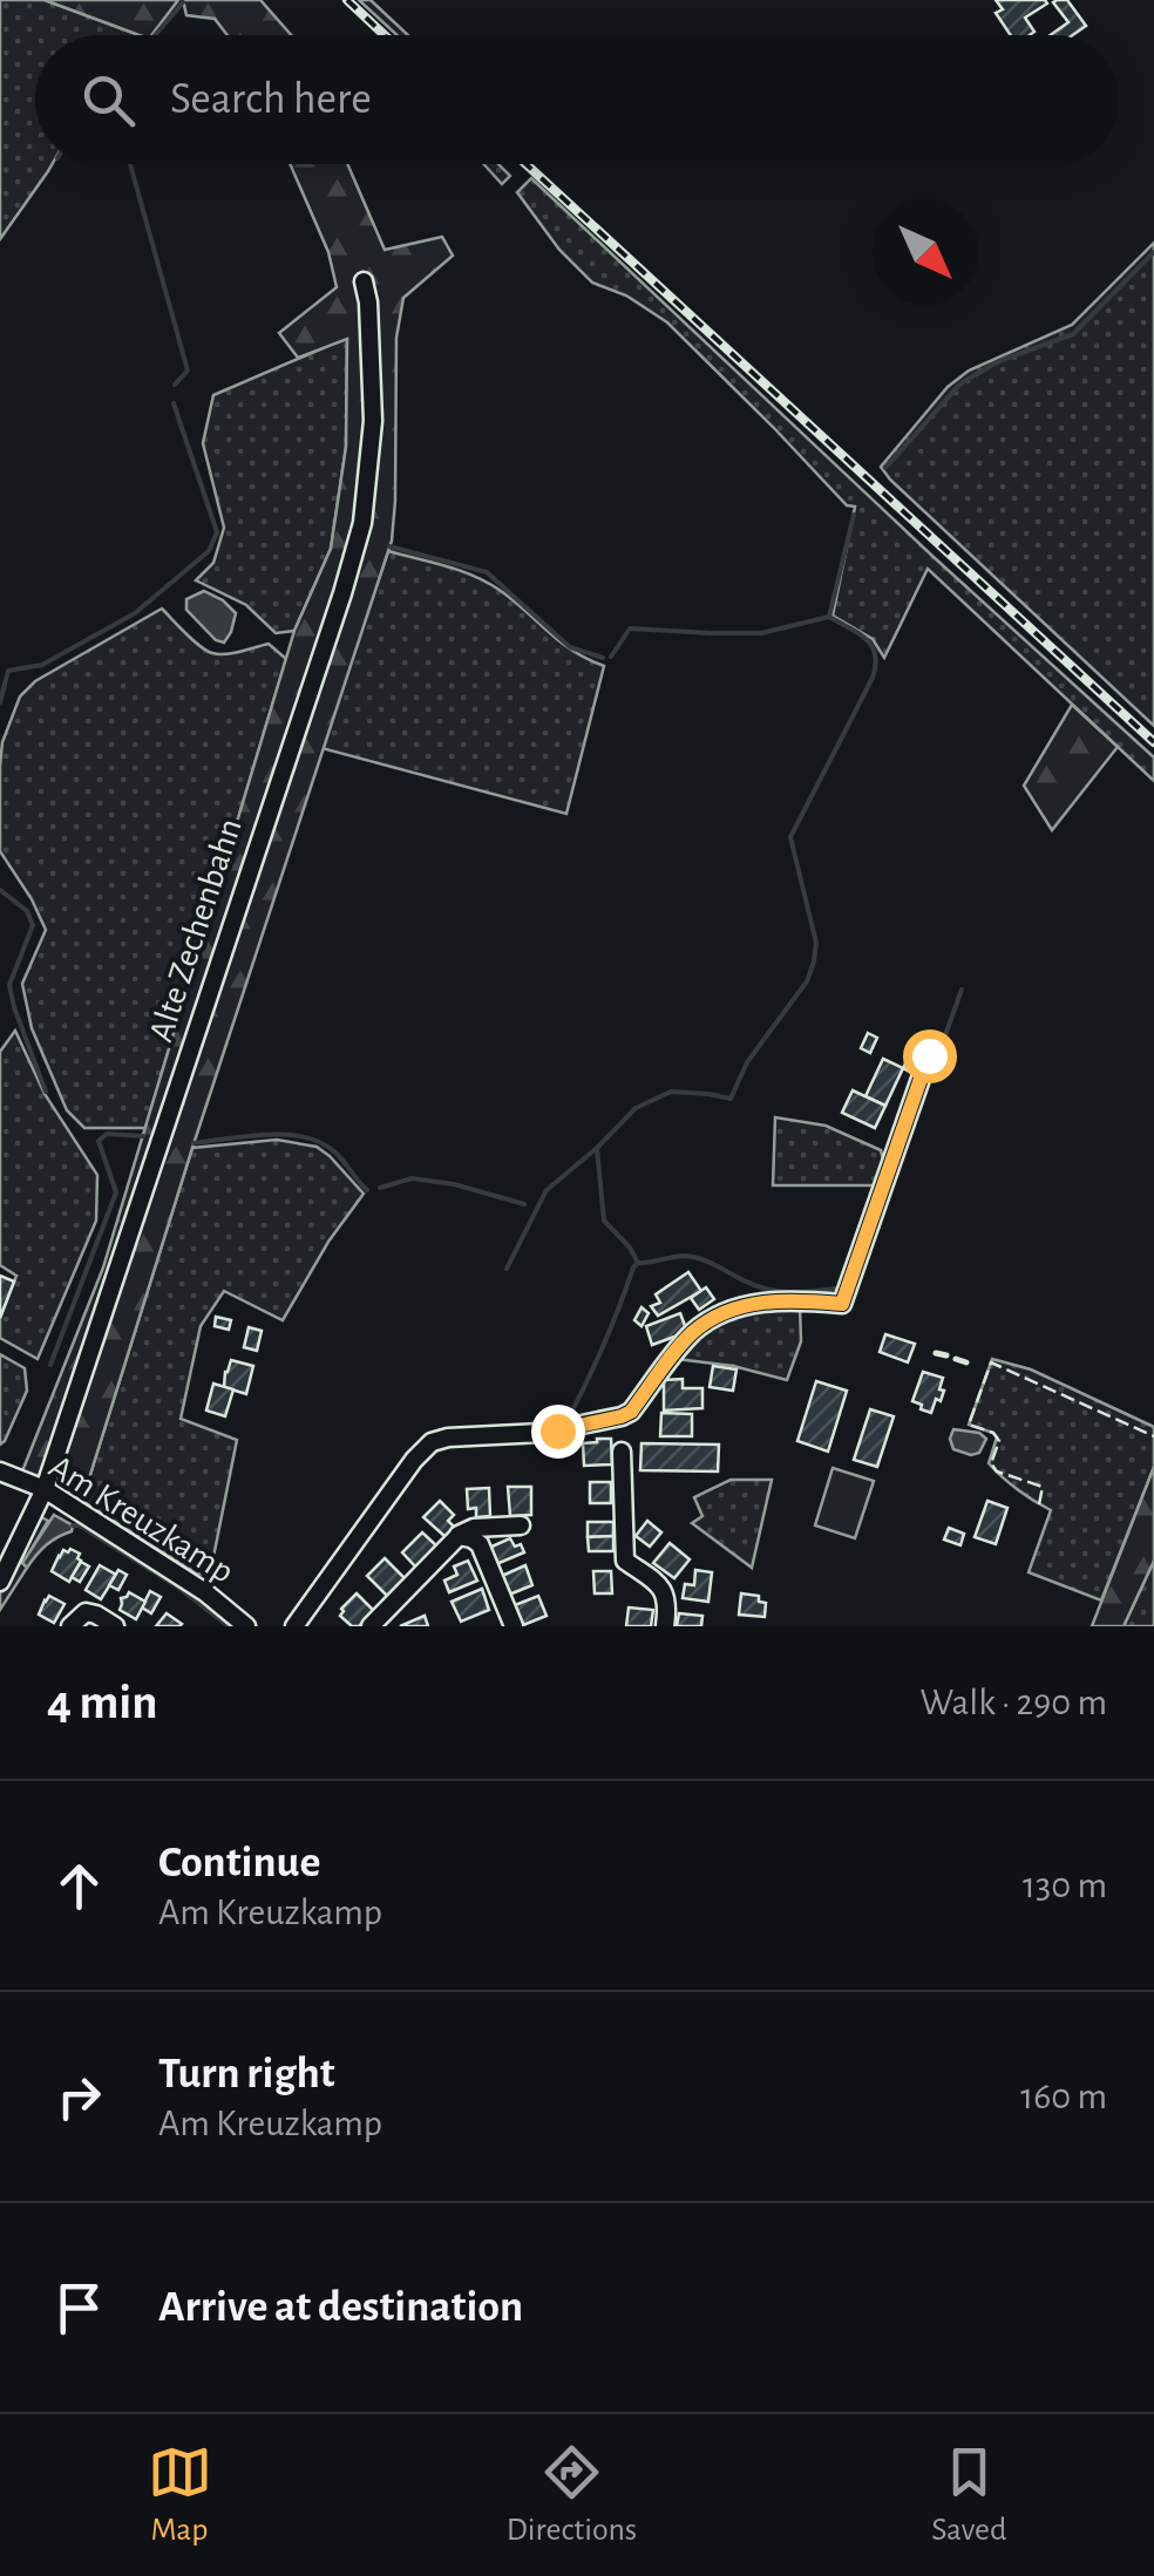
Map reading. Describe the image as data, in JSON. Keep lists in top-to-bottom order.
{
  "streets": {
    "street": ["Alte Zechenbahn", "Am Kreuzkamp"]
  },
  "crossings": [
    ["Alte Zechenbahn", "Am Kreuzkamp"]
  ],
  "north": "bottom right",
  "page": {
    "search": "Search here",
    "heading": ["4 min", "Walk · 290 m"],
    "list": [
      ["Continue", "Am Kreuzkamp", "130 m"],
      ["Turn right", "Am Kreuzkamp", "160 m"],
      "Arrive at destination"
    ],
    "nav": ["Map", "Directions", "Saved"]
  }
}
